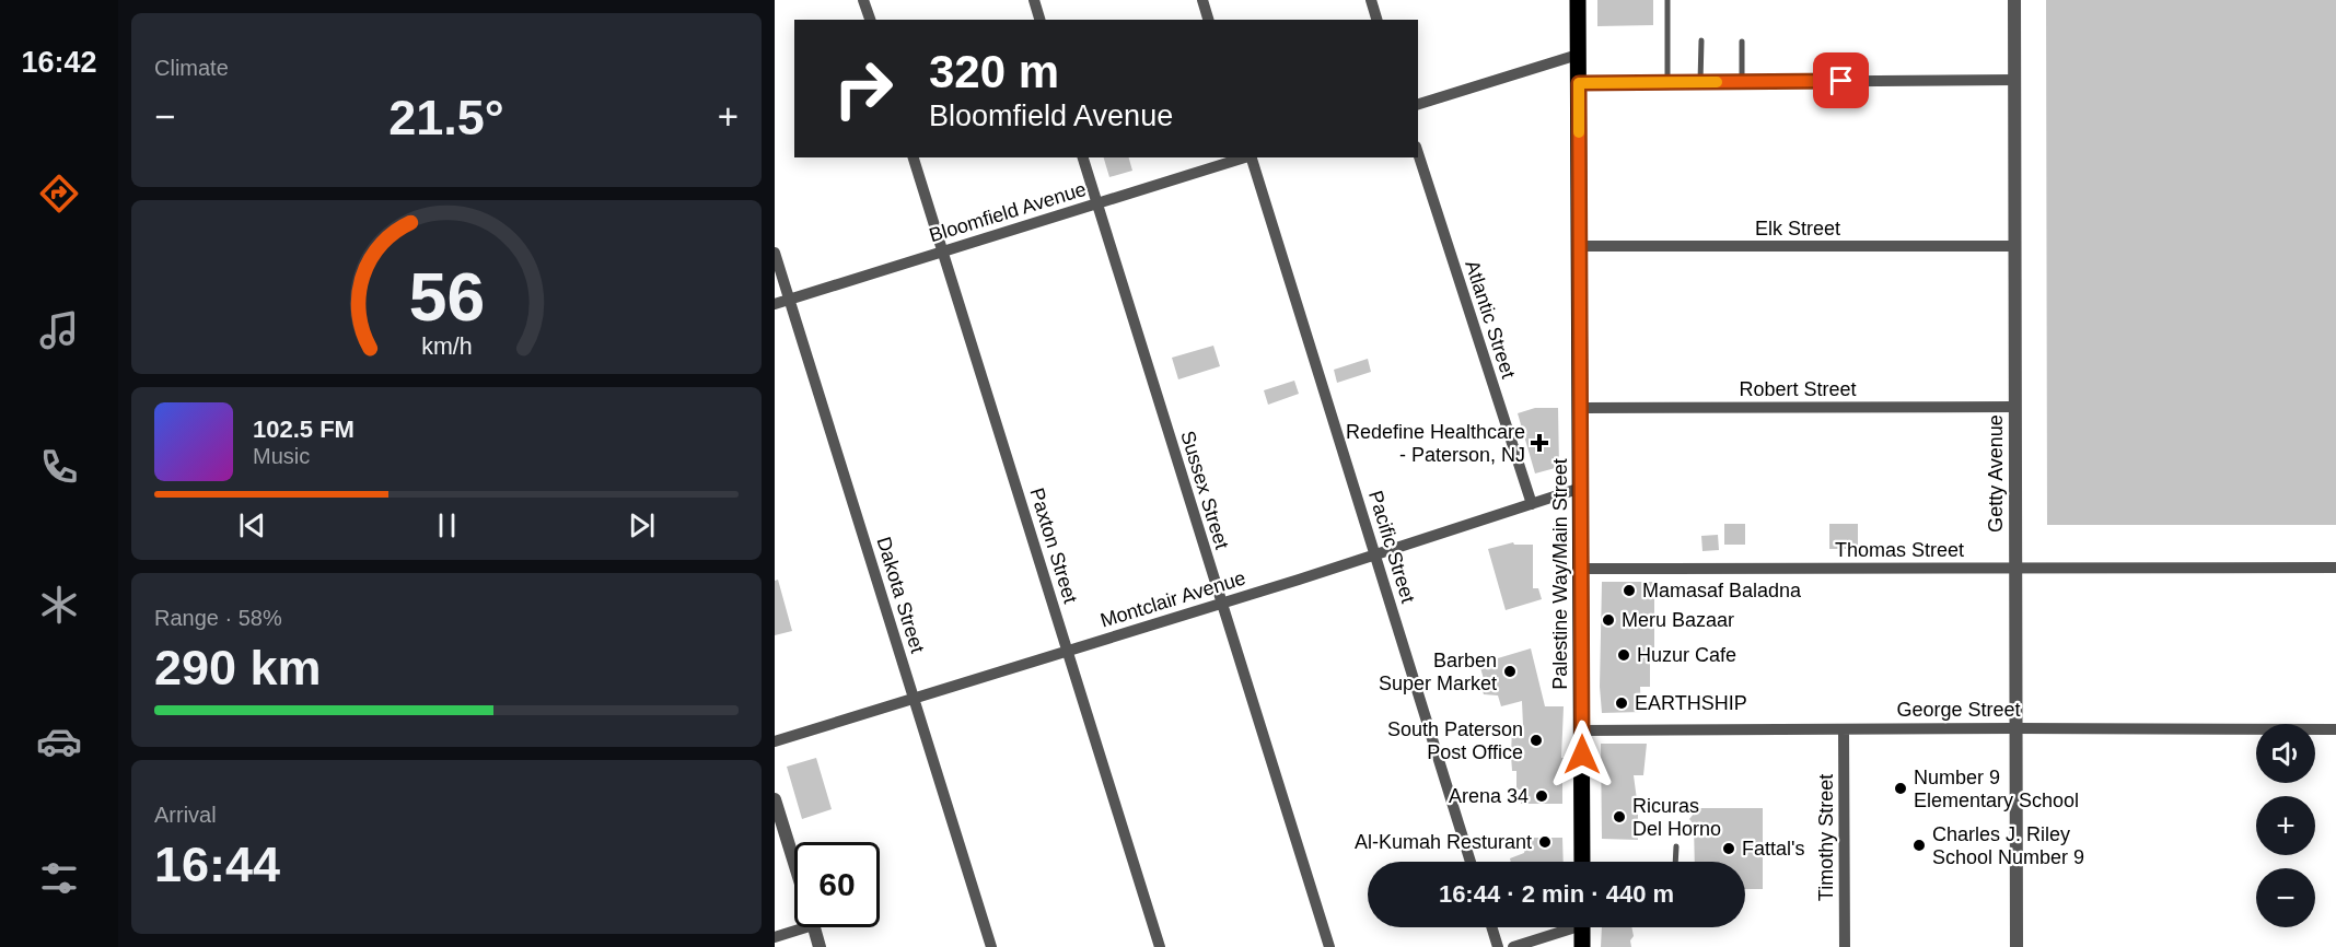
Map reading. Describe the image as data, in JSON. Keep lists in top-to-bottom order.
{
  "streets": {
    "main road": ["Palestine Way/Main Street"],
    "street": [
      "Bloomfield Avenue",
      "Elk Street",
      "Atlantic Street",
      "Robert Street",
      "Getty Avenue",
      "Sussex Street",
      "Paxton Street",
      "Pacific Street",
      "Thomas Street",
      "Dakota Street",
      "Montclair Avenue",
      "George Street",
      "Timothy Street"
    ]
  },
  "crossings": [
    ["Bloomfield Avenue", "Sussex Street"],
    ["Bloomfield Avenue", "Paxton Street"],
    ["Bloomfield Avenue", "Dakota Street"],
    ["Elk Street", "Getty Avenue"],
    ["Elk Street", "Palestine Way/Main Street"],
    ["Atlantic Street", "Montclair Avenue"],
    ["Robert Street", "Getty Avenue"],
    ["Robert Street", "Palestine Way/Main Street"],
    ["Getty Avenue", "Thomas Street"],
    ["Getty Avenue", "George Street"],
    ["Sussex Street", "Montclair Avenue"],
    ["Paxton Street", "Montclair Avenue"],
    ["Pacific Street", "Montclair Avenue"],
    ["Thomas Street", "Palestine Way/Main Street"],
    ["Palestine Way/Main Street", "Montclair Avenue"],
    ["Palestine Way/Main Street", "George Street"],
    ["Dakota Street", "Montclair Avenue"],
    ["George Street", "Timothy Street"]
  ],
  "places": {
    "health": ["Redefine Healthcare - Paterson, NJ"],
    "other": [
      "Mamasaf Baladna",
      "Meru Bazaar",
      "Huzur Cafe",
      "Barben Super Market",
      "EARTHSHIP",
      "South Paterson Post Office",
      "Number 9 Elementary School",
      "Arena 34",
      "Ricuras Del Horno",
      "Al-Kumah Resturant",
      "Charles J. Riley School Number 9",
      "Fattal's"
    ]
  },
  "page": {
    "tabs": "16:42",
    "tile": [
      "Climate",
      ["Range · 58%", "290 km"],
      ["Arrival", "16:44"]
    ],
    "turn": ["320 m", "Bloomfield Avenue"],
    "heat": ["−", "21.5°", "+"],
    "song": ["102.5 FM", "Music"],
    "map_buttons": ["+", "−"],
    "limit": "60",
    "trip": "16:44 · 2 min · 440 m",
    "gauge": ["56", "km/h"]
  }
}
